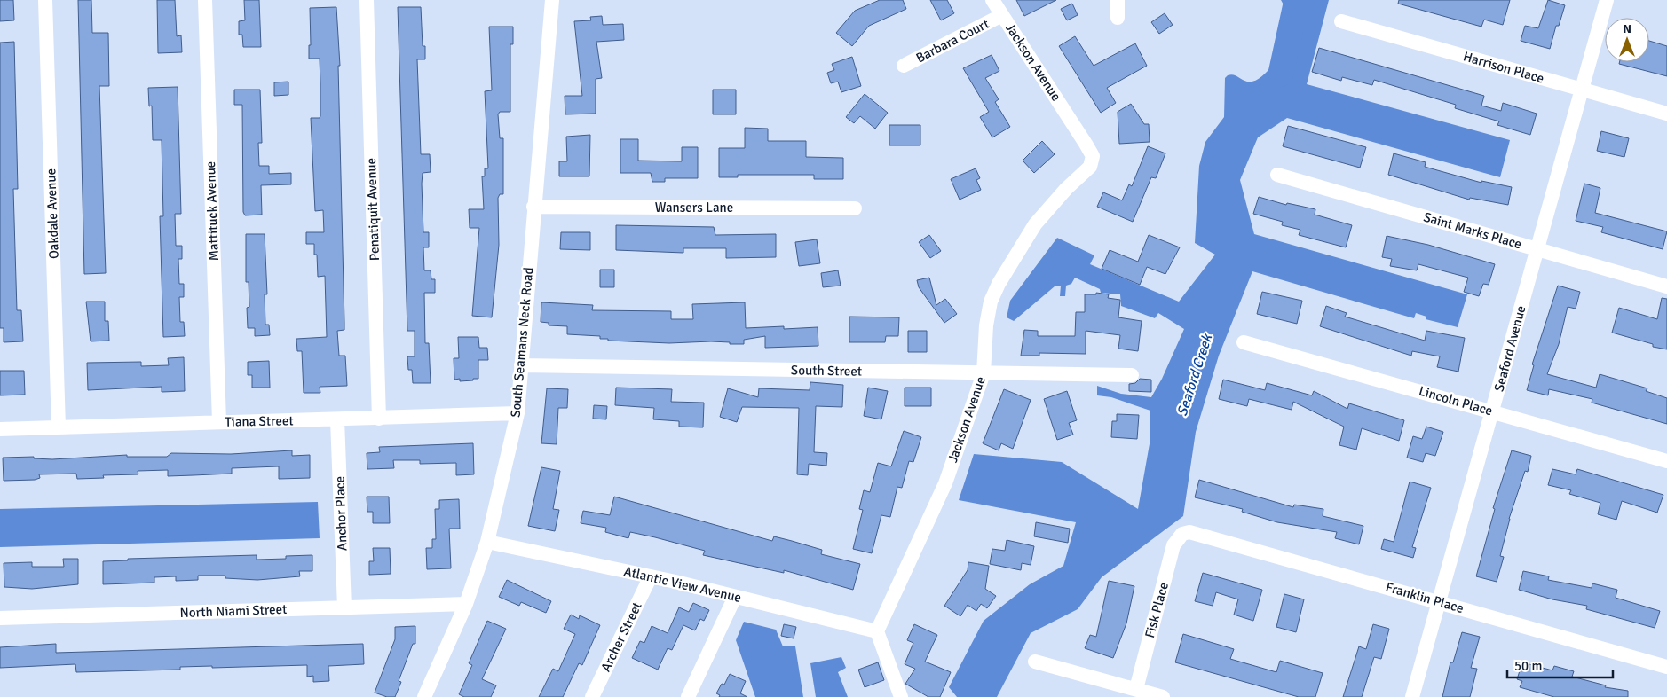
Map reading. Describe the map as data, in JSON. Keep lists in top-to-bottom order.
{
  "streets": {
    "street": [
      "Barbara Court",
      "Jackson Avenue",
      "Harrison Place",
      "Wansers Lane",
      "Penatiquit Avenue",
      "Mattituck Avenue",
      "Oakdale Avenue",
      "Saint Marks Place",
      "South Seamans Neck Road",
      "Seaford Avenue",
      "South Street",
      "Lincoln Place",
      "Tiana Street",
      "Anchor Place",
      "Atlantic View Avenue",
      "Franklin Place",
      "Fisk Place",
      "North Niami Street",
      "Archer Street"
    ]
  },
  "crossings": [
    ["Barbara Court", "Jackson Avenue"],
    ["Jackson Avenue", "South Street"],
    ["Jackson Avenue", "Atlantic View Avenue"],
    ["Harrison Place", "Seaford Avenue"],
    ["Wansers Lane", "South Seamans Neck Road"],
    ["Penatiquit Avenue", "Tiana Street"],
    ["Mattituck Avenue", "Tiana Street"],
    ["Oakdale Avenue", "Tiana Street"],
    ["Saint Marks Place", "Seaford Avenue"],
    ["South Seamans Neck Road", "South Street"],
    ["South Seamans Neck Road", "Tiana Street"],
    ["South Seamans Neck Road", "Atlantic View Avenue"],
    ["South Seamans Neck Road", "North Niami Street"],
    ["Seaford Avenue", "Lincoln Place"],
    ["Seaford Avenue", "Franklin Place"],
    ["Tiana Street", "Anchor Place"],
    ["Anchor Place", "North Niami Street"],
    ["Atlantic View Avenue", "Archer Street"],
    ["Franklin Place", "Fisk Place"]
  ],
  "water": ["Seaford Creek"],
  "scale_bar": "50 m",
  "north": "top"
}
